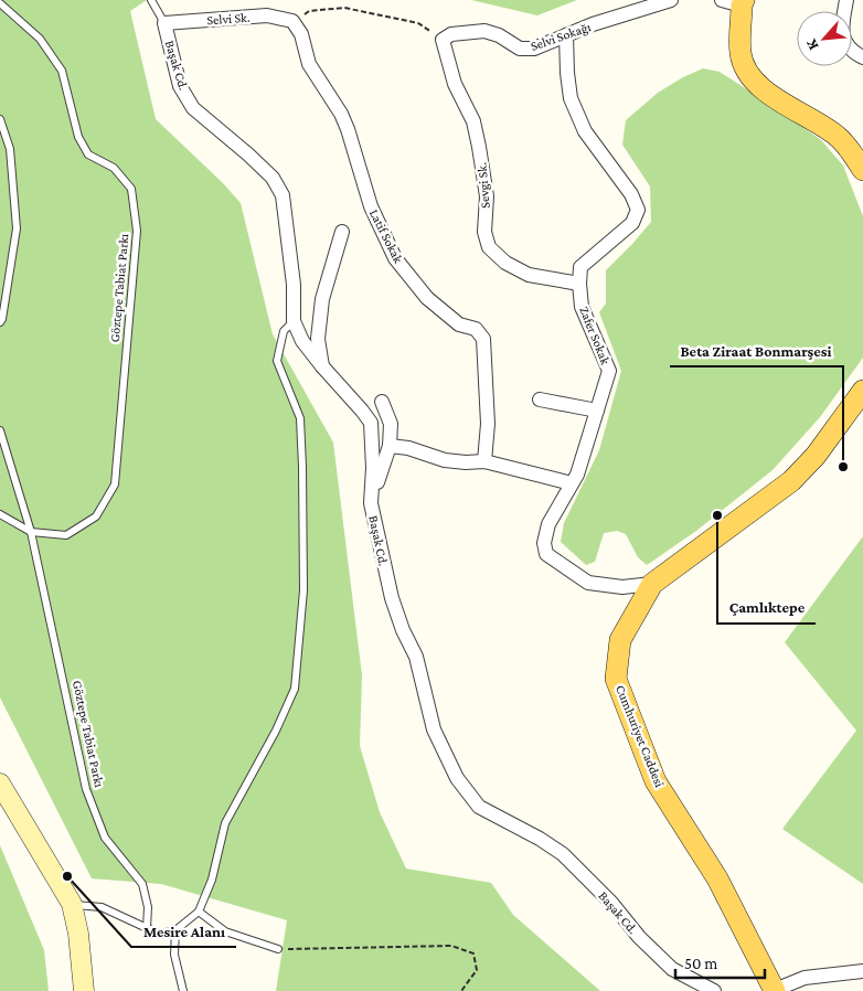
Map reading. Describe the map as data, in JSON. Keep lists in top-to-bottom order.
{
  "streets": {
    "main road": ["Cumhuriyet Caddesi"],
    "street": [
      "Selvi Sk.",
      "Selvi Sokağı",
      "Başak Cd.",
      "Sevgi Sk.",
      "Latif Sokak",
      "Zafer Sokak"
    ],
    "lane": ["Göztepe Tabiat Parkı"]
  },
  "crossings": [
    ["Selvi Sk.", "Başak Cd."],
    ["Selvi Sk.", "Latif Sokak"],
    ["Selvi Sokağı", "Sevgi Sk."],
    ["Sevgi Sk.", "Zafer Sokak"],
    ["Zafer Sokak", "Cumhuriyet Caddesi"]
  ],
  "places": ["Beta Ziraat Bonmarşesi", "Çamlıktepe", "Mesire Alanı"],
  "scale_bar": "50 m",
  "north": "bottom left"
}
